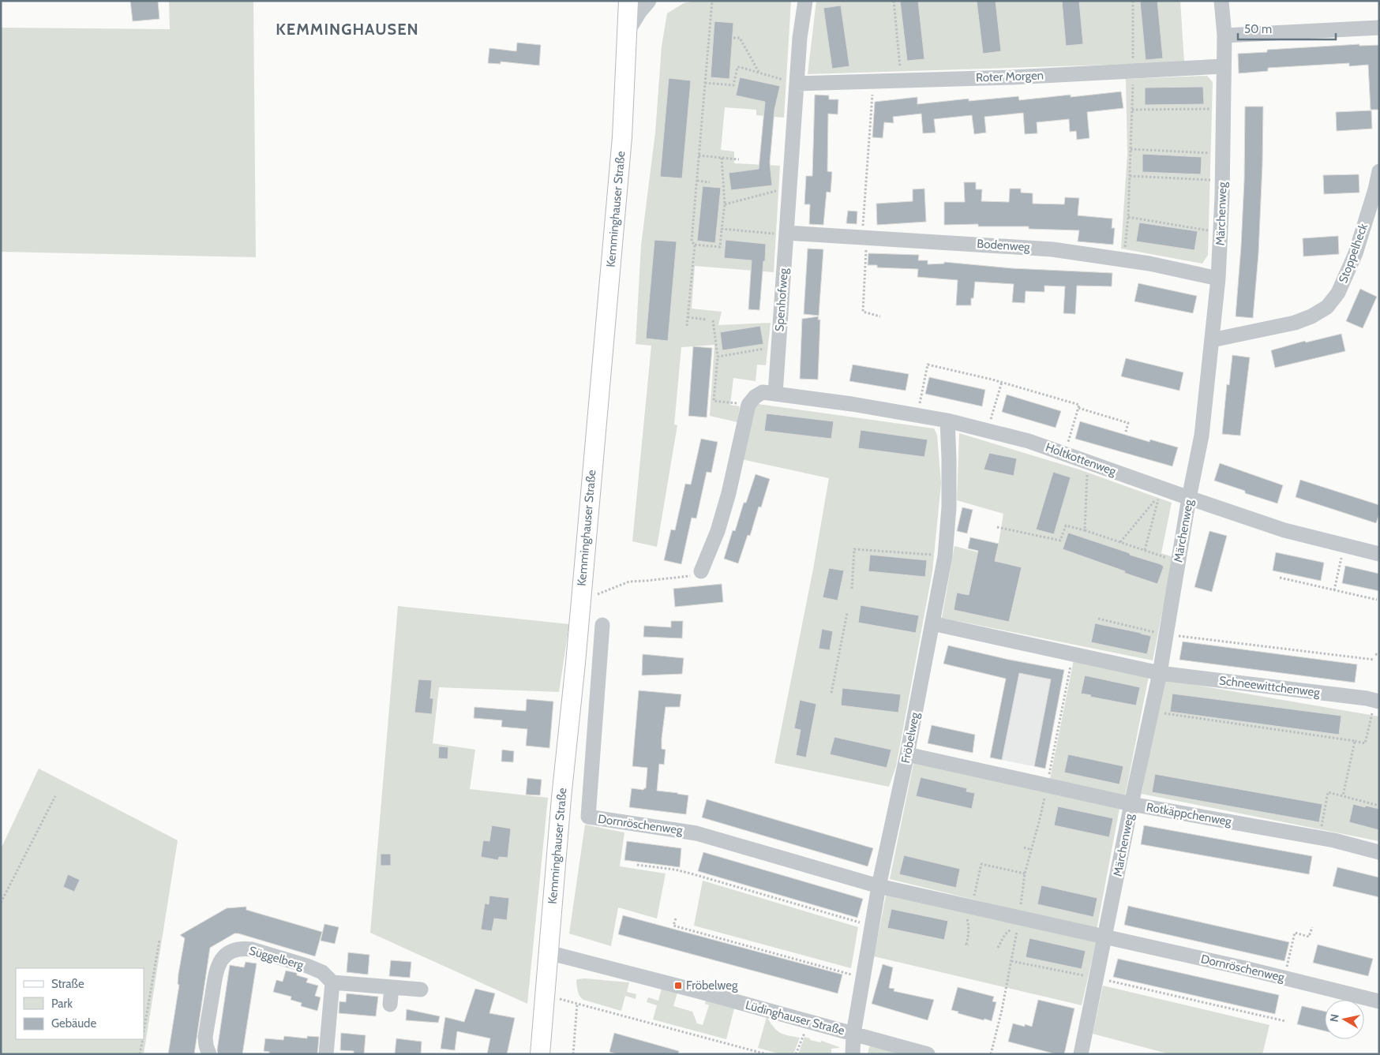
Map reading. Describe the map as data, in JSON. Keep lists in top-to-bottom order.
{
  "streets": {
    "main road": ["Kemminghauser Straße"],
    "street": [
      "Roter Morgen",
      "Märchenweg",
      "Bodenweg",
      "Stoppelheck",
      "Spenhofweg",
      "Holtkottenweg",
      "Schneewittchenweg",
      "Fröbelweg",
      "Rotkäppchenweg",
      "Dornröschenweg",
      "Süggelberg",
      "Lüdinghauser Straße"
    ]
  },
  "crossings": [
    ["Roter Morgen", "Märchenweg"],
    ["Roter Morgen", "Spenhofweg"],
    ["Kemminghauser Straße", "Lüdinghauser Straße"],
    ["Märchenweg", "Bodenweg"],
    ["Märchenweg", "Stoppelheck"],
    ["Märchenweg", "Holtkottenweg"],
    ["Märchenweg", "Schneewittchenweg"],
    ["Märchenweg", "Rotkäppchenweg"],
    ["Märchenweg", "Dornröschenweg"],
    ["Bodenweg", "Spenhofweg"],
    ["Spenhofweg", "Holtkottenweg"],
    ["Holtkottenweg", "Fröbelweg"],
    ["Schneewittchenweg", "Fröbelweg"],
    ["Fröbelweg", "Rotkäppchenweg"],
    ["Fröbelweg", "Dornröschenweg"],
    ["Fröbelweg", "Lüdinghauser Straße"]
  ],
  "districts": ["KEMMINGHAUSEN"],
  "places": {
    "transit": ["Fröbelweg"]
  },
  "legend": ["Straße", "Park", "Gebäude"],
  "scale_bar": "50 m",
  "north": "left"
}
